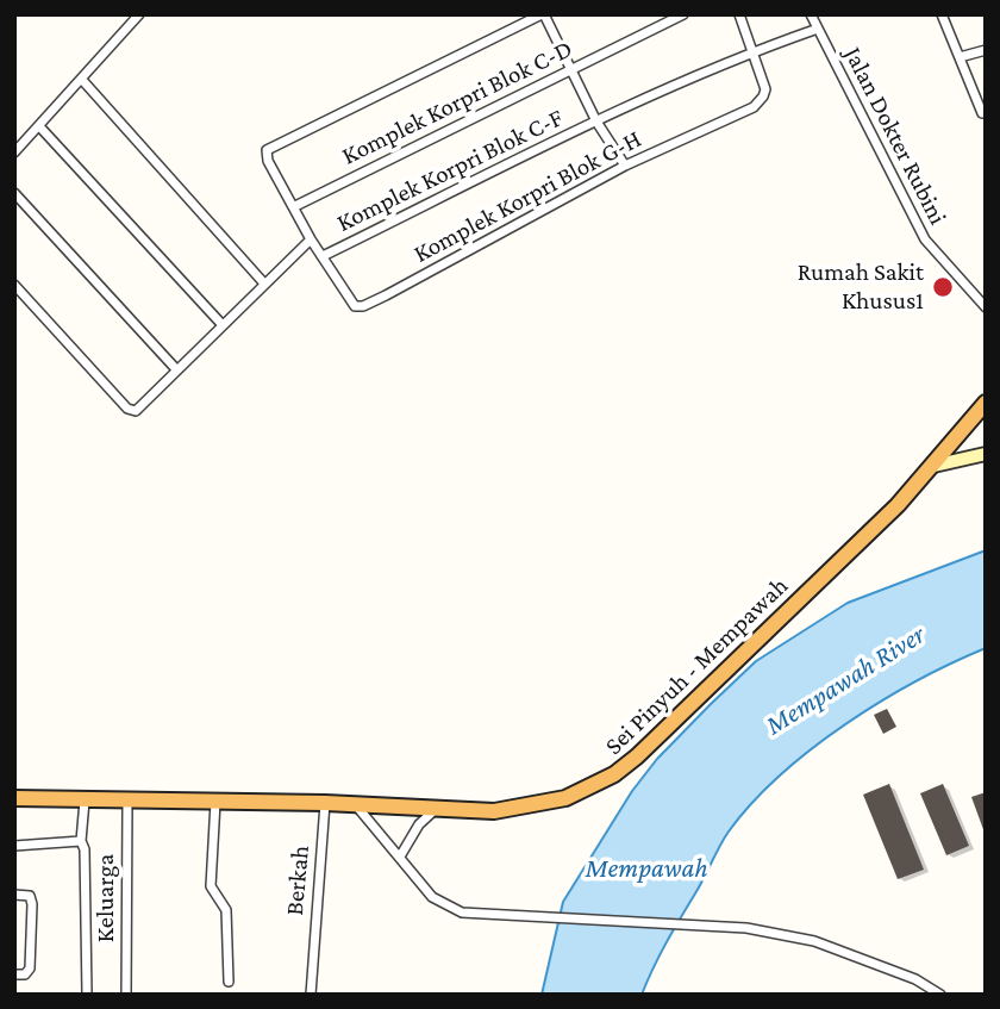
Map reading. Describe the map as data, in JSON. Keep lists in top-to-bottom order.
{
  "streets": {
    "highway": ["Sei Pinyuh - Mempawah"],
    "street": [
      "Komplek Korpri Blok C-D",
      "Jalan Dokter Rubini",
      "Komplek Korpri Blok C-F",
      "Komplek Korpri Blok G-H",
      "Berkah",
      "Keluarga"
    ]
  },
  "crossings": [
    ["Jalan Dokter Rubini", "Komplek Korpri Blok C-F"],
    ["Komplek Korpri Blok C-F", "Komplek Korpri Blok G-H"],
    ["Sei Pinyuh - Mempawah", "Berkah"],
    ["Sei Pinyuh - Mempawah", "Keluarga"]
  ],
  "water": ["Mempawah River", "Mempawah"],
  "places": ["Rumah Sakit Khusus1"]
}
